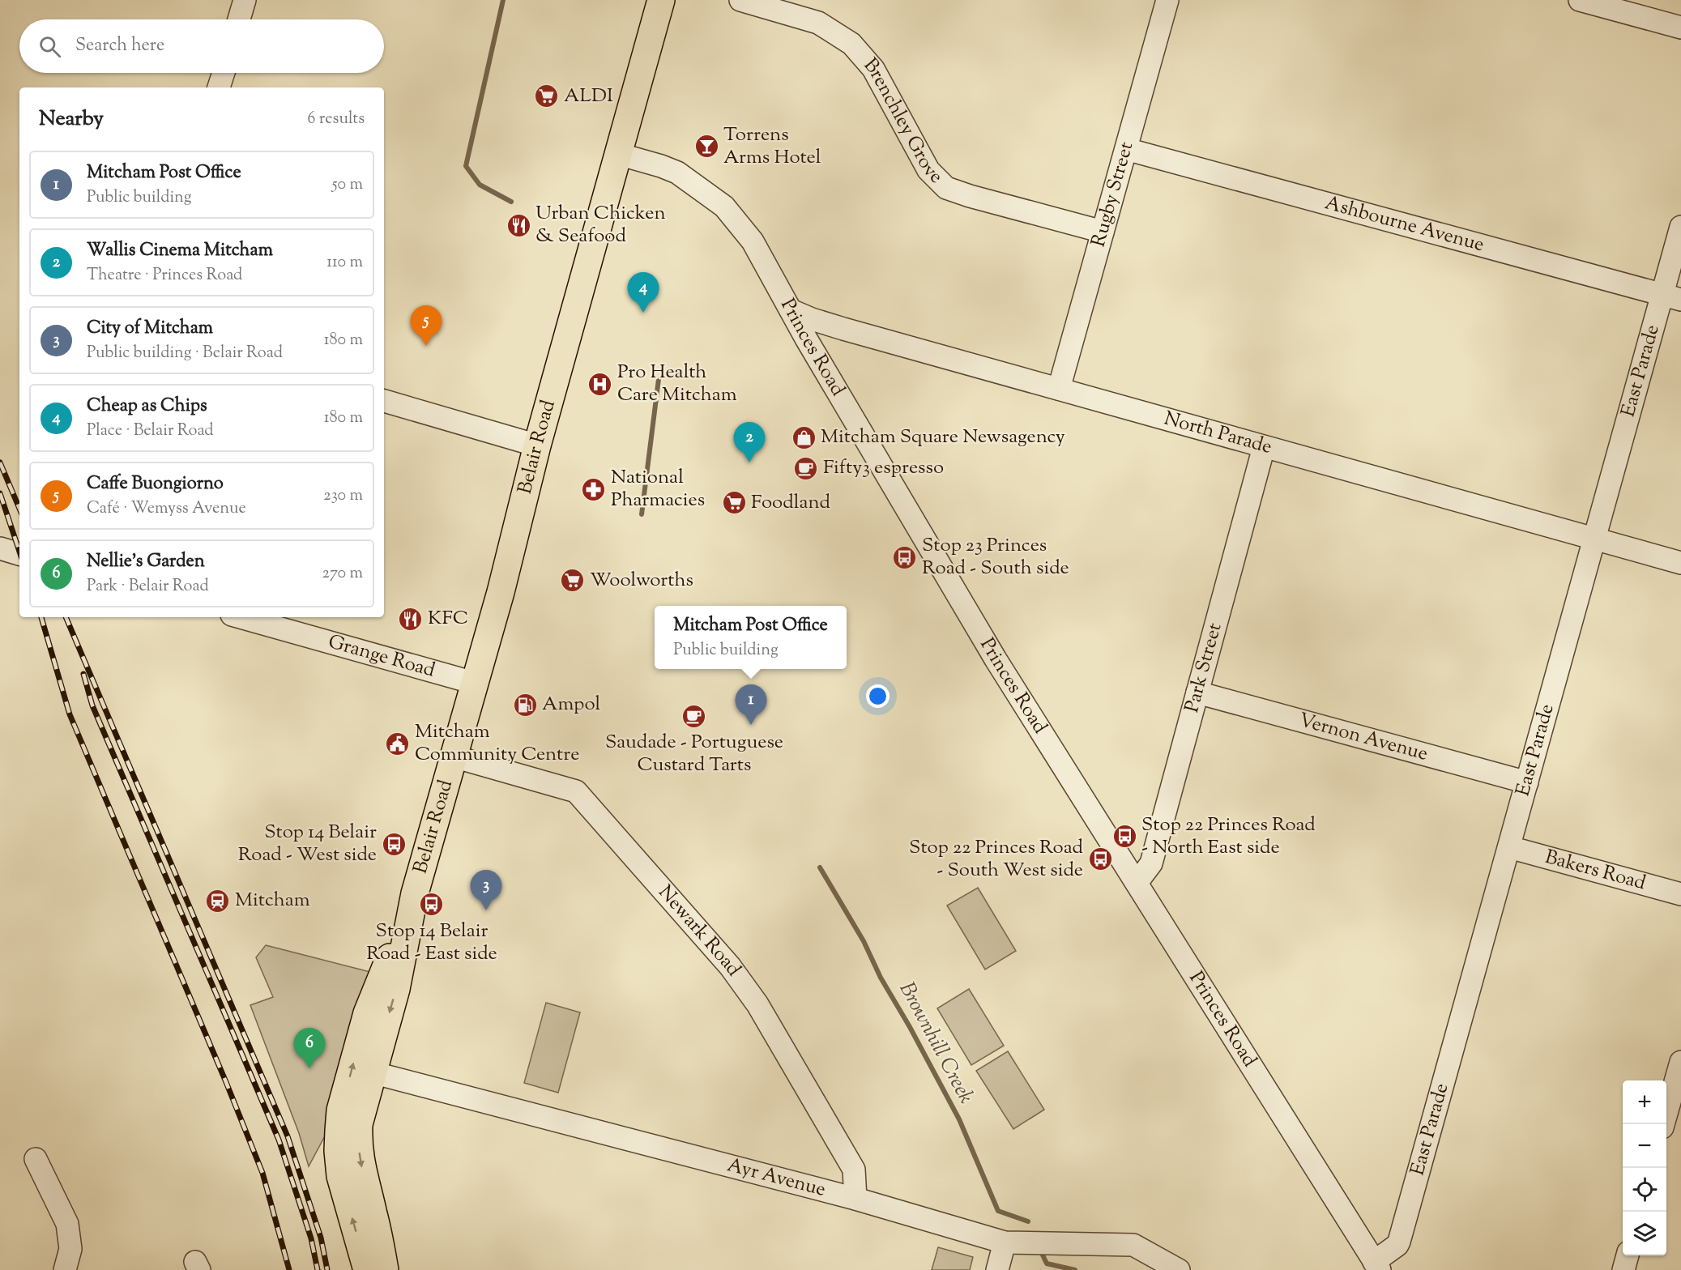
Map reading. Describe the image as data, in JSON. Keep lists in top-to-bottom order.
{
  "streets": {
    "main road": ["Belair Road"],
    "street": [
      "Brenchley Grove",
      "Rugby Street",
      "Ashbourne Avenue",
      "Princes Road",
      "East Parade",
      "North Parade",
      "Grange Road",
      "Park Street",
      "Vernon Avenue",
      "Bakers Road",
      "Newark Road",
      "Ayr Avenue"
    ]
  },
  "crossings": [
    ["Brenchley Grove", "Rugby Street"],
    ["Rugby Street", "Ashbourne Avenue"],
    ["Rugby Street", "North Parade"],
    ["Ashbourne Avenue", "East Parade"],
    ["Princes Road", "East Parade"],
    ["Princes Road", "North Parade"],
    ["Princes Road", "Belair Road"],
    ["Princes Road", "Park Street"],
    ["East Parade", "North Parade"],
    ["East Parade", "Vernon Avenue"],
    ["East Parade", "Bakers Road"],
    ["North Parade", "Park Street"],
    ["Belair Road", "Grange Road"],
    ["Belair Road", "Newark Road"],
    ["Belair Road", "Ayr Avenue"],
    ["Park Street", "Vernon Avenue"],
    ["Newark Road", "Ayr Avenue"]
  ],
  "water": ["Brownhill Creek"],
  "places": {
    "supermarket": ["ALDI", "Foodland", "Woolworths"],
    "bar": ["Torrens Arms Hotel"],
    "restaurant": ["Urban Chicken & Seafood", "KFC"],
    "hospital": ["Pro Health Care Mitcham"],
    "shop": ["Mitcham Square Newsagency"],
    "cafe": ["Fifty3 espresso", "Saudade - Portuguese Custard Tarts"],
    "pharmacy": ["National Pharmacies"],
    "bus stop": [
      "Stop 23 Princes Road - South side",
      "Stop 22 Princes Road - North East side",
      "Stop 14 Belair Road - West side",
      "Stop 22 Princes Road - South West side",
      "Stop 14 Belair Road - East side"
    ],
    "fuel station": ["Ampol"],
    "public building": ["Mitcham Community Centre"],
    "station": ["Mitcham"]
  },
  "page": {
    "search": "Search here",
    "heading": ["Nearby", "6 results"],
    "list": [
      {
        "mark": "1",
        "name": "Mitcham Post Office",
        "note": "Public building",
        "value": "50 m"
      },
      {
        "mark": "2",
        "name": "Wallis Cinema Mitcham",
        "note": "Theatre · Princes Road",
        "value": "110 m"
      },
      {
        "mark": "3",
        "name": "City of Mitcham",
        "note": "Public building · Belair Road",
        "value": "180 m"
      },
      {
        "mark": "4",
        "name": "Cheap as Chips",
        "note": "Place · Belair Road",
        "value": "180 m"
      },
      {
        "mark": "5",
        "name": "Caffe Buongiorno",
        "note": "Café · Wemyss Avenue",
        "value": "230 m"
      },
      {
        "mark": "6",
        "name": "Nellie's Garden",
        "note": "Park · Belair Road",
        "value": "270 m"
      }
    ],
    "pins": [
      "4",
      "5",
      "2",
      "1",
      "3",
      "6"
    ],
    "popup": ["Mitcham Post Office", "Public building"],
    "map_buttons": ["+", "−"]
  }
}
